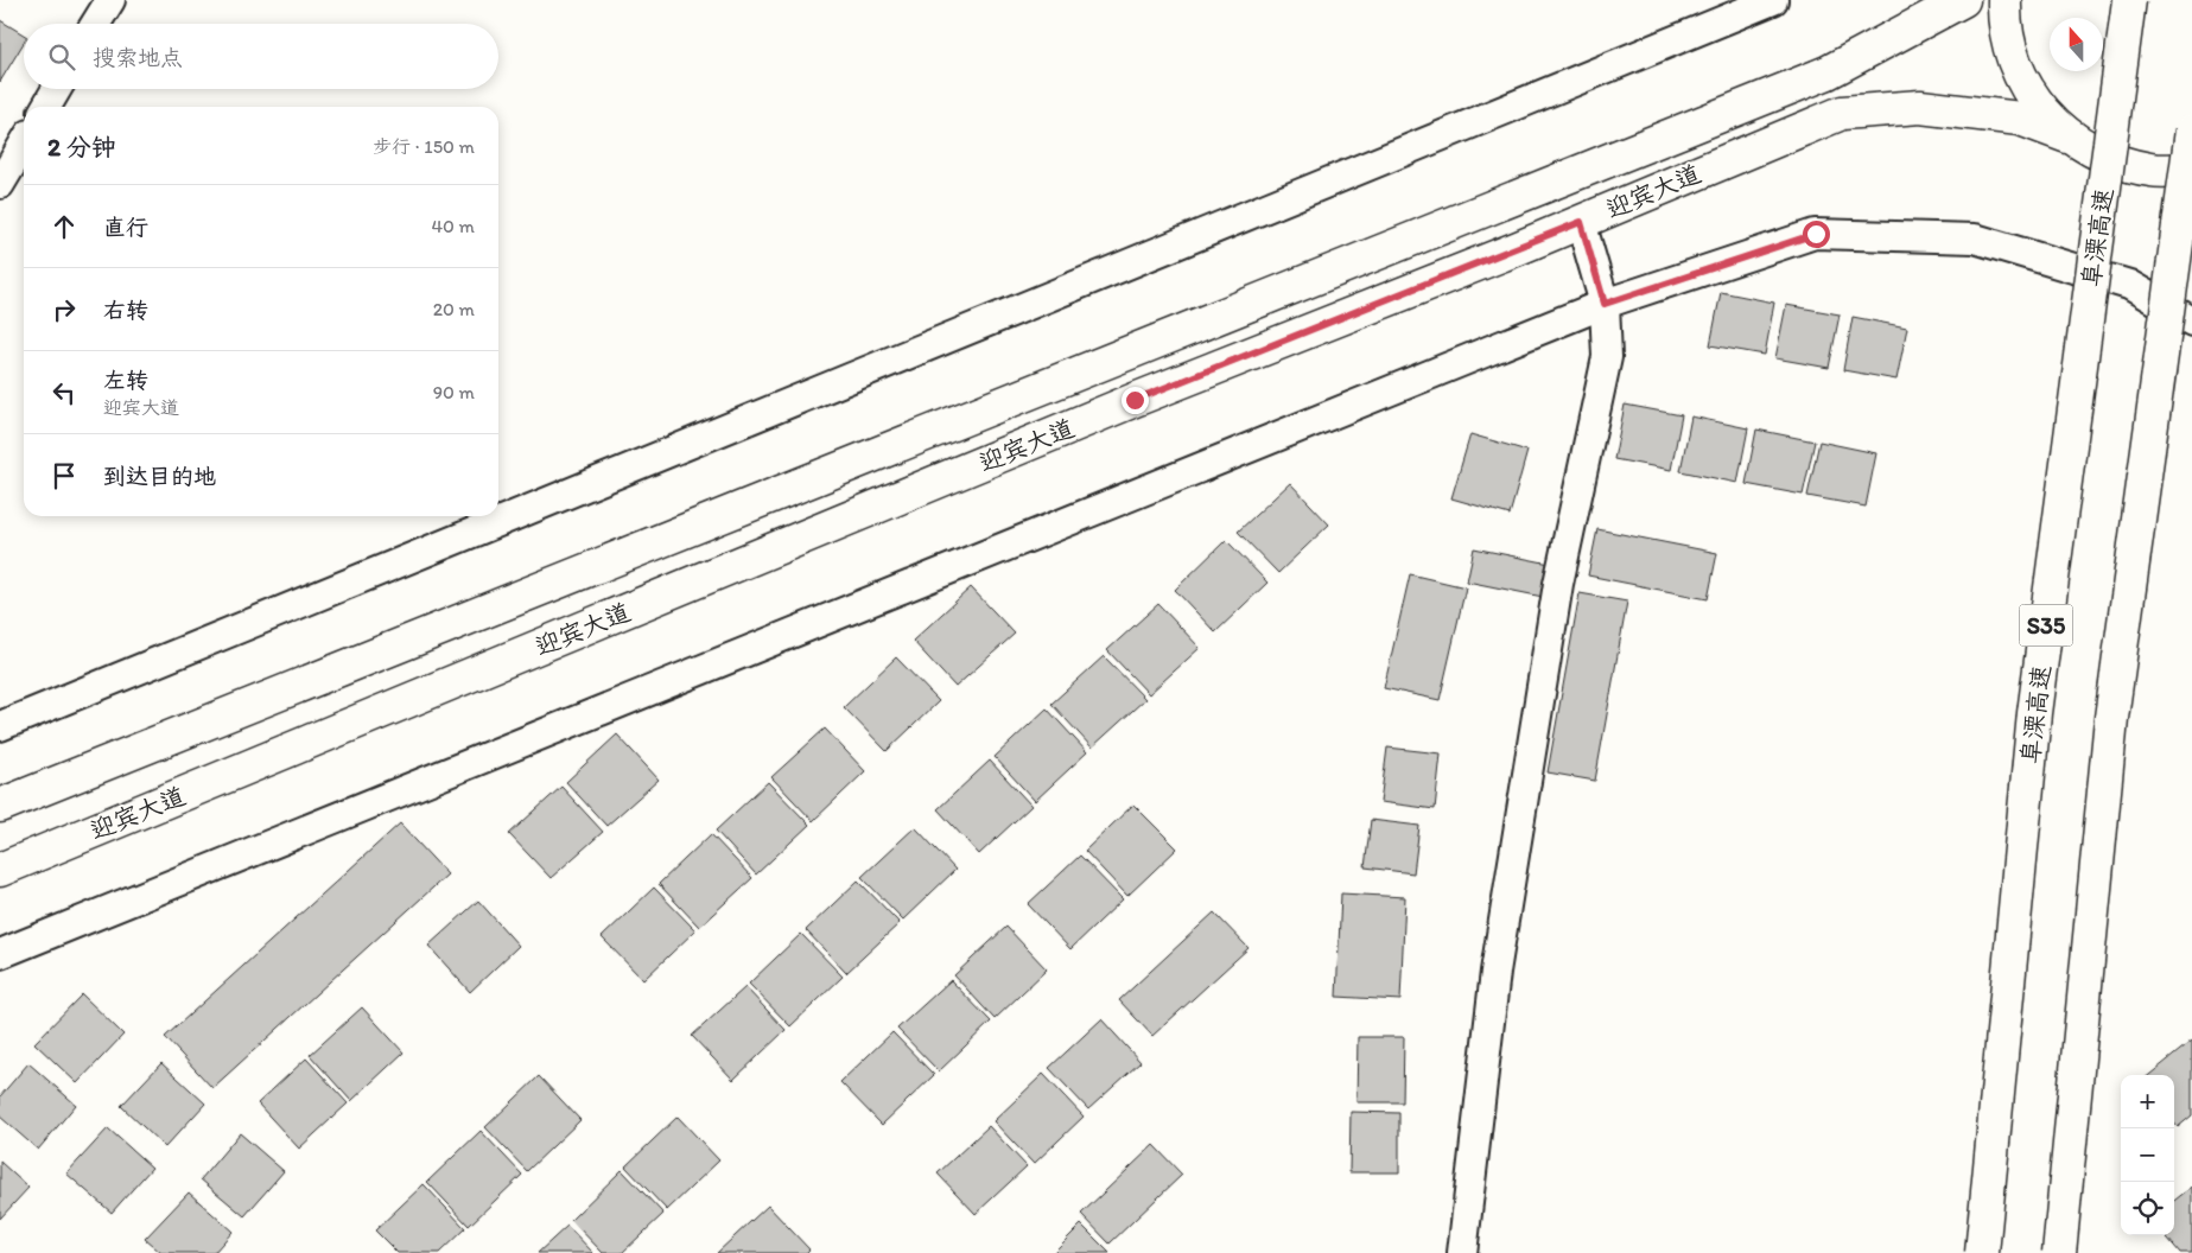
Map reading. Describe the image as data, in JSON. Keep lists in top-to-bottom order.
{
  "streets": {
    "main road": ["迎宾大道", "阜溧高速", "S35"]
  },
  "north": "top",
  "page": {
    "search": "搜索地点",
    "heading": ["2 分钟", "步行 · 150 m"],
    "list": [
      ["直行", "40 m"],
      ["右转", "20 m"],
      ["左转", "迎宾大道", "90 m"],
      "到达目的地"
    ],
    "map_buttons": ["+", "−"]
  }
}
